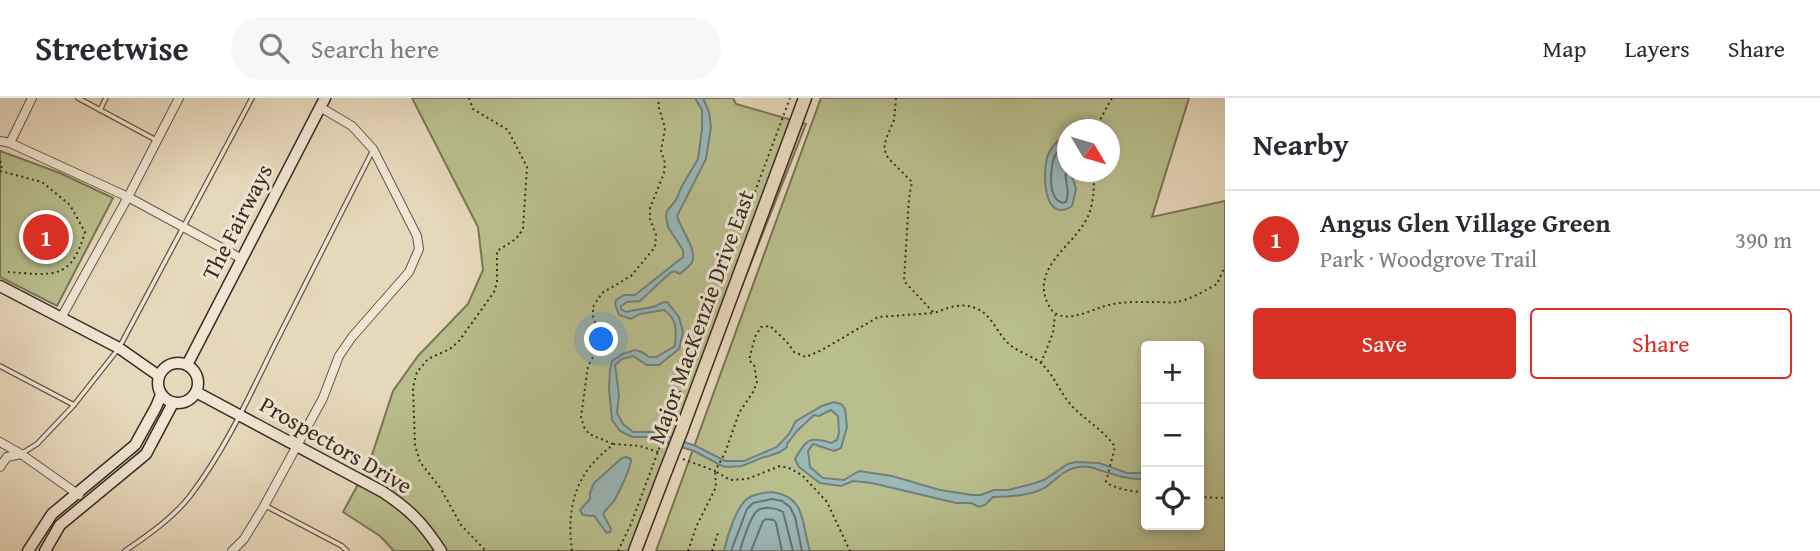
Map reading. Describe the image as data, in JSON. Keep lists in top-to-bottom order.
{
  "streets": {
    "main road": ["Major MacKenzie Drive East"],
    "street": ["The Fairways", "Prospectors Drive"]
  },
  "crossings": [
    ["The Fairways", "Prospectors Drive"]
  ],
  "north": "bottom right",
  "page": {
    "header": "Streetwise",
    "search": "Search here",
    "nav": ["Map", "Layers", "Share"],
    "heading": "Nearby",
    "list": [
      {
        "mark": "1",
        "name": "Angus Glen Village Green",
        "note": "Park · Woodgrove Trail",
        "value": "390 m"
      }
    ],
    "pins": "1",
    "buttons": ["Save", "Share"],
    "map_buttons": ["+", "−"]
  }
}
